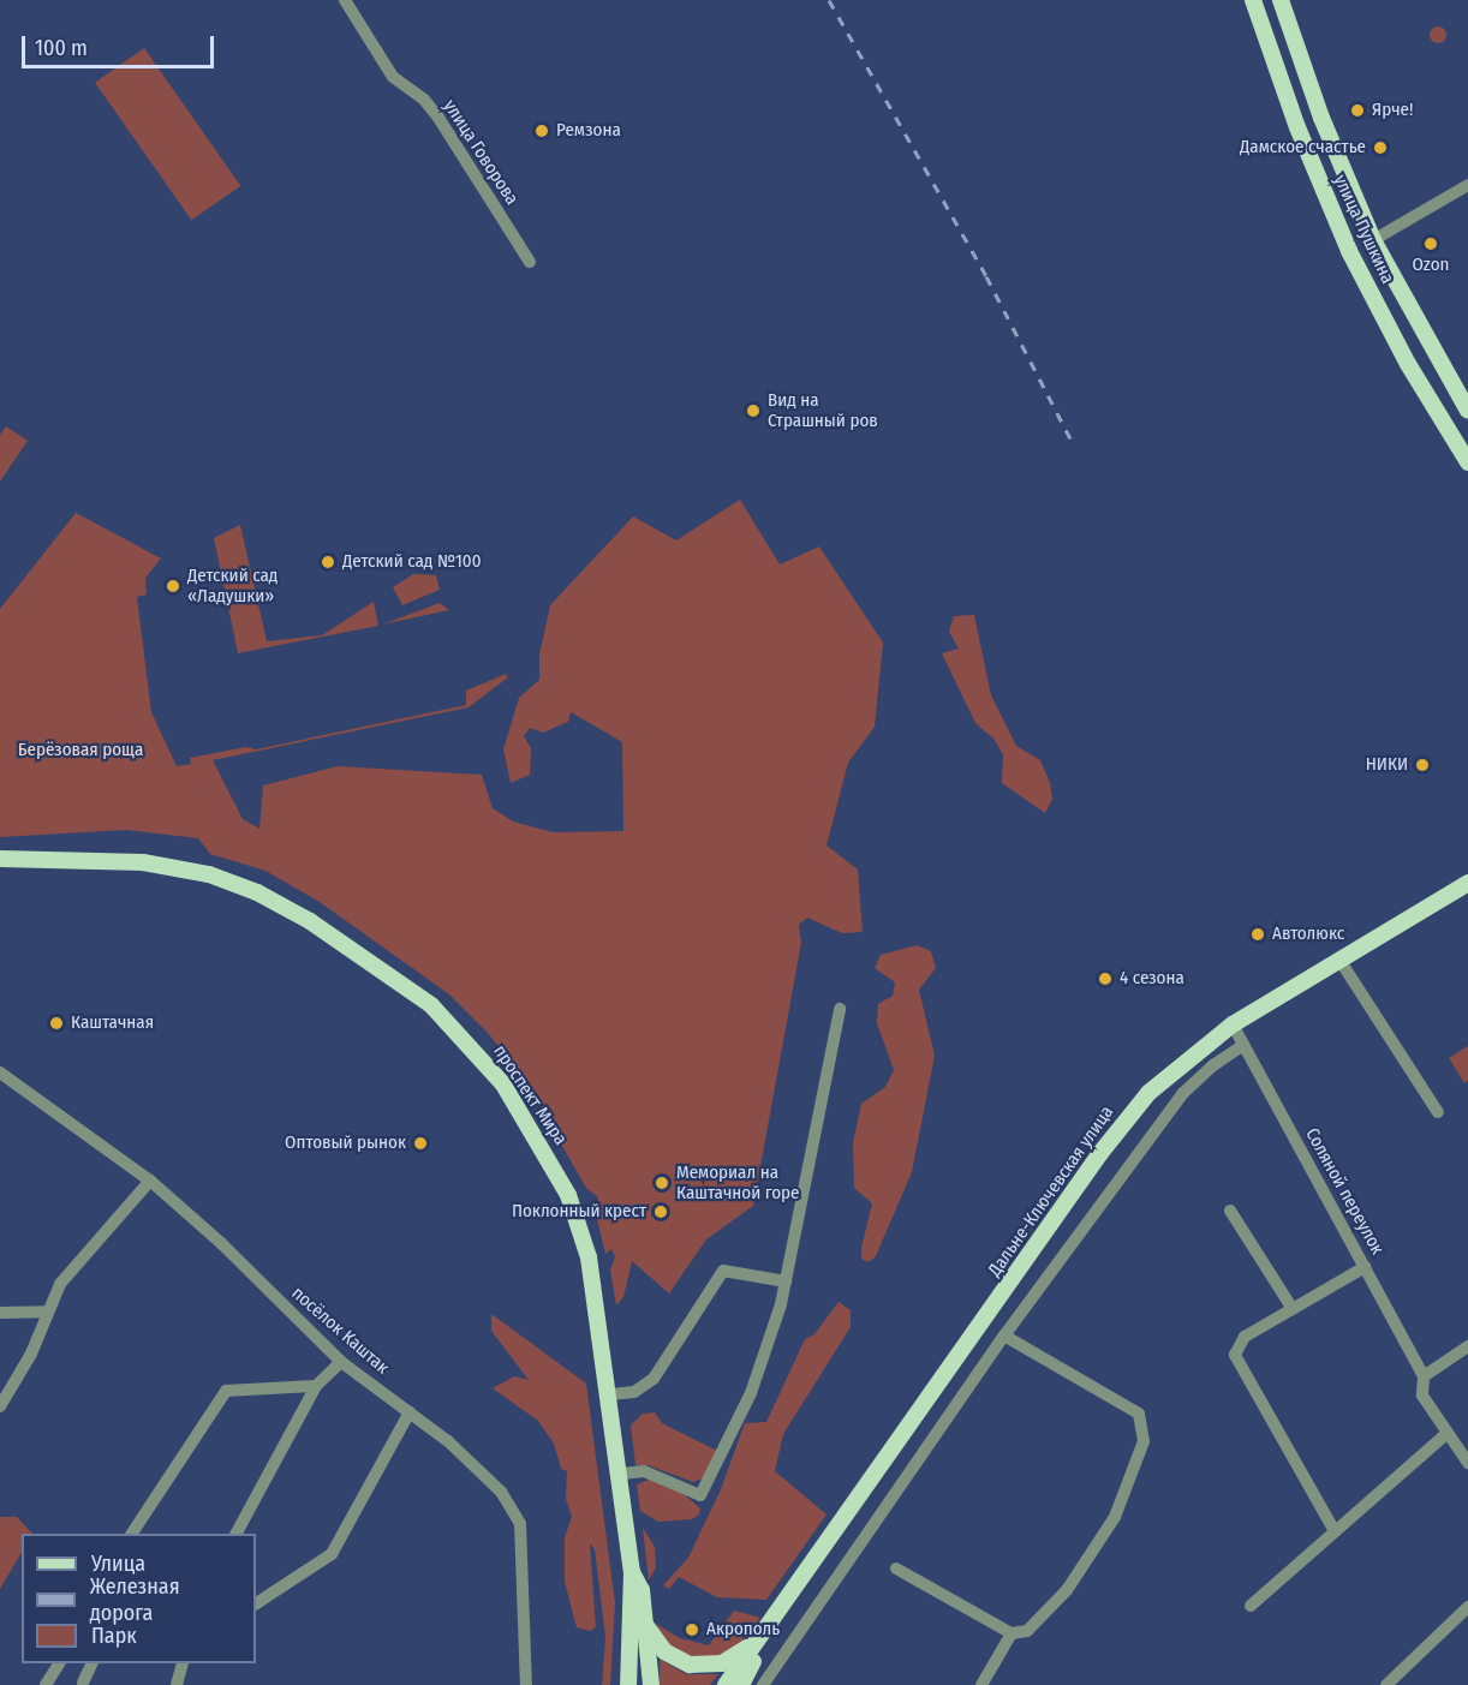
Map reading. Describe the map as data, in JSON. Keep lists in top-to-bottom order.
{
  "streets": {
    "main road": ["улица Пушкина", "проспект Мира", "Дальне-Ключевская улица"],
    "street": ["улица Говорова", "Соляной переулок", "посёлок Каштак"]
  },
  "crossings": [
    ["Дальне-Ключевская улица", "Соляной переулок"]
  ],
  "parks": ["Берёзовая роща"],
  "places": [
    "Ярче!",
    "Ремзона",
    "Дамское счастье",
    "Ozon",
    "Вид на Страшный ров",
    "Детский сад №100",
    "Детский сад «Ладушки»",
    "НИКИ",
    "Автолюкс",
    "4 сезона",
    "Каштачная",
    "Оптовый рынок",
    "Мемориал на Каштачной горе",
    "Поклонный крест",
    "Акрополь"
  ],
  "legend": ["Улица", "Железная дорога", "Парк"],
  "scale_bar": "100 m"
}
